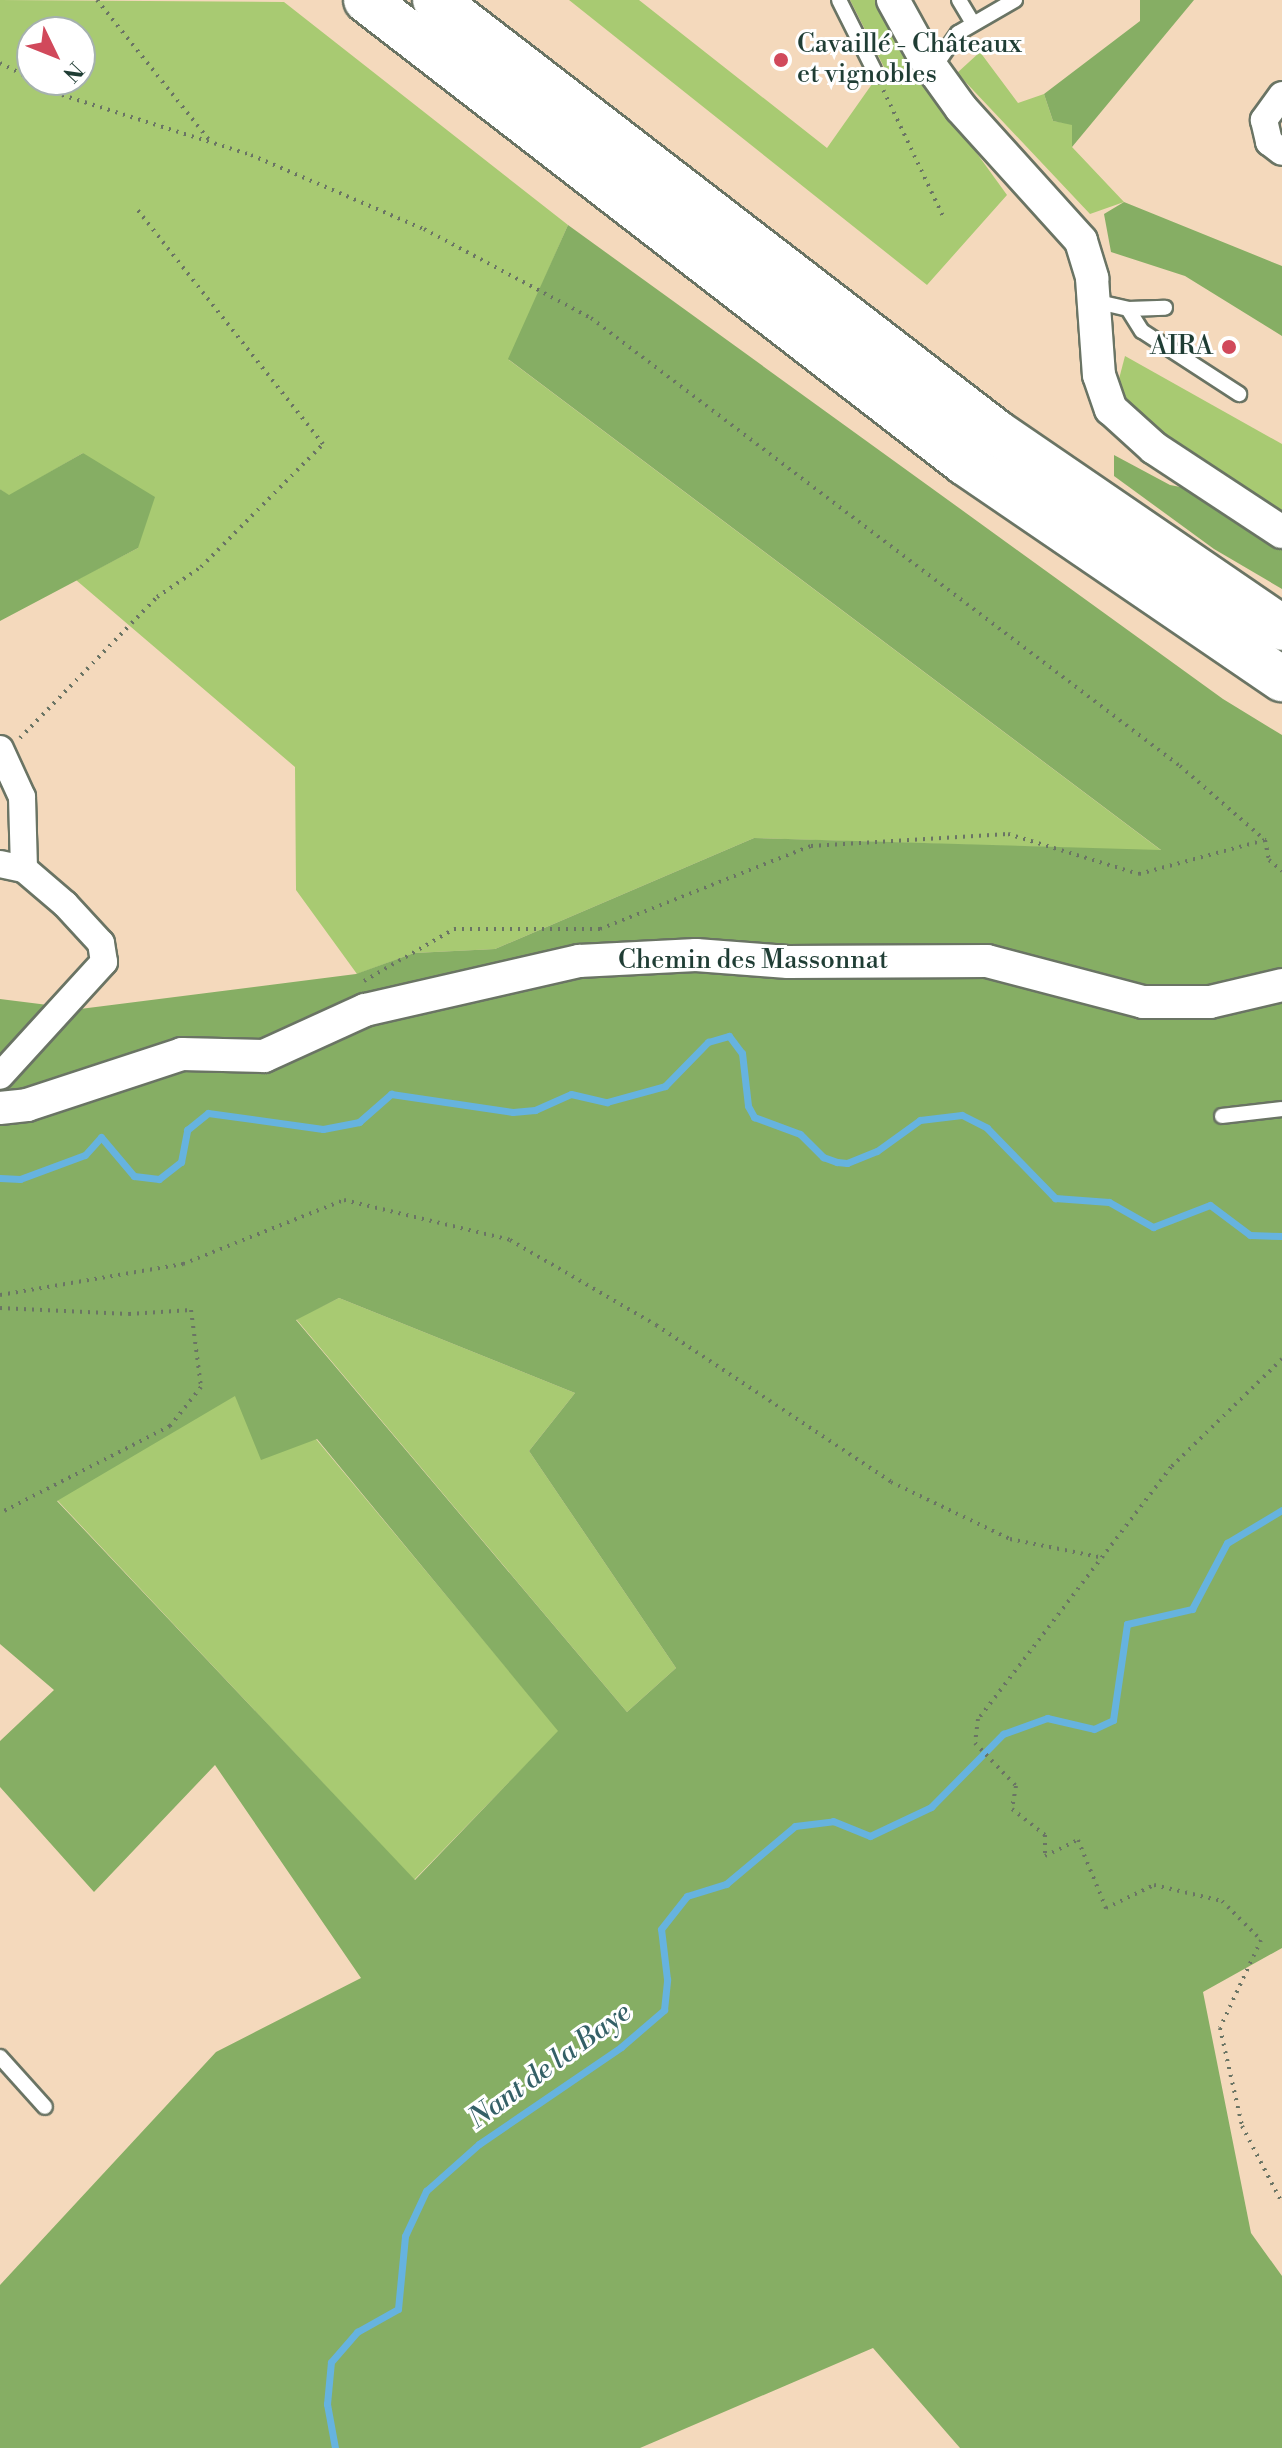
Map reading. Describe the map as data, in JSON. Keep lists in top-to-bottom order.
{
  "streets": {
    "street": ["Chemin des Massonnat"]
  },
  "water": ["Nant de la Baye"],
  "places": ["Cavaillé - Châteaux et vignobles", "AIRA"],
  "north": "bottom right"
}
